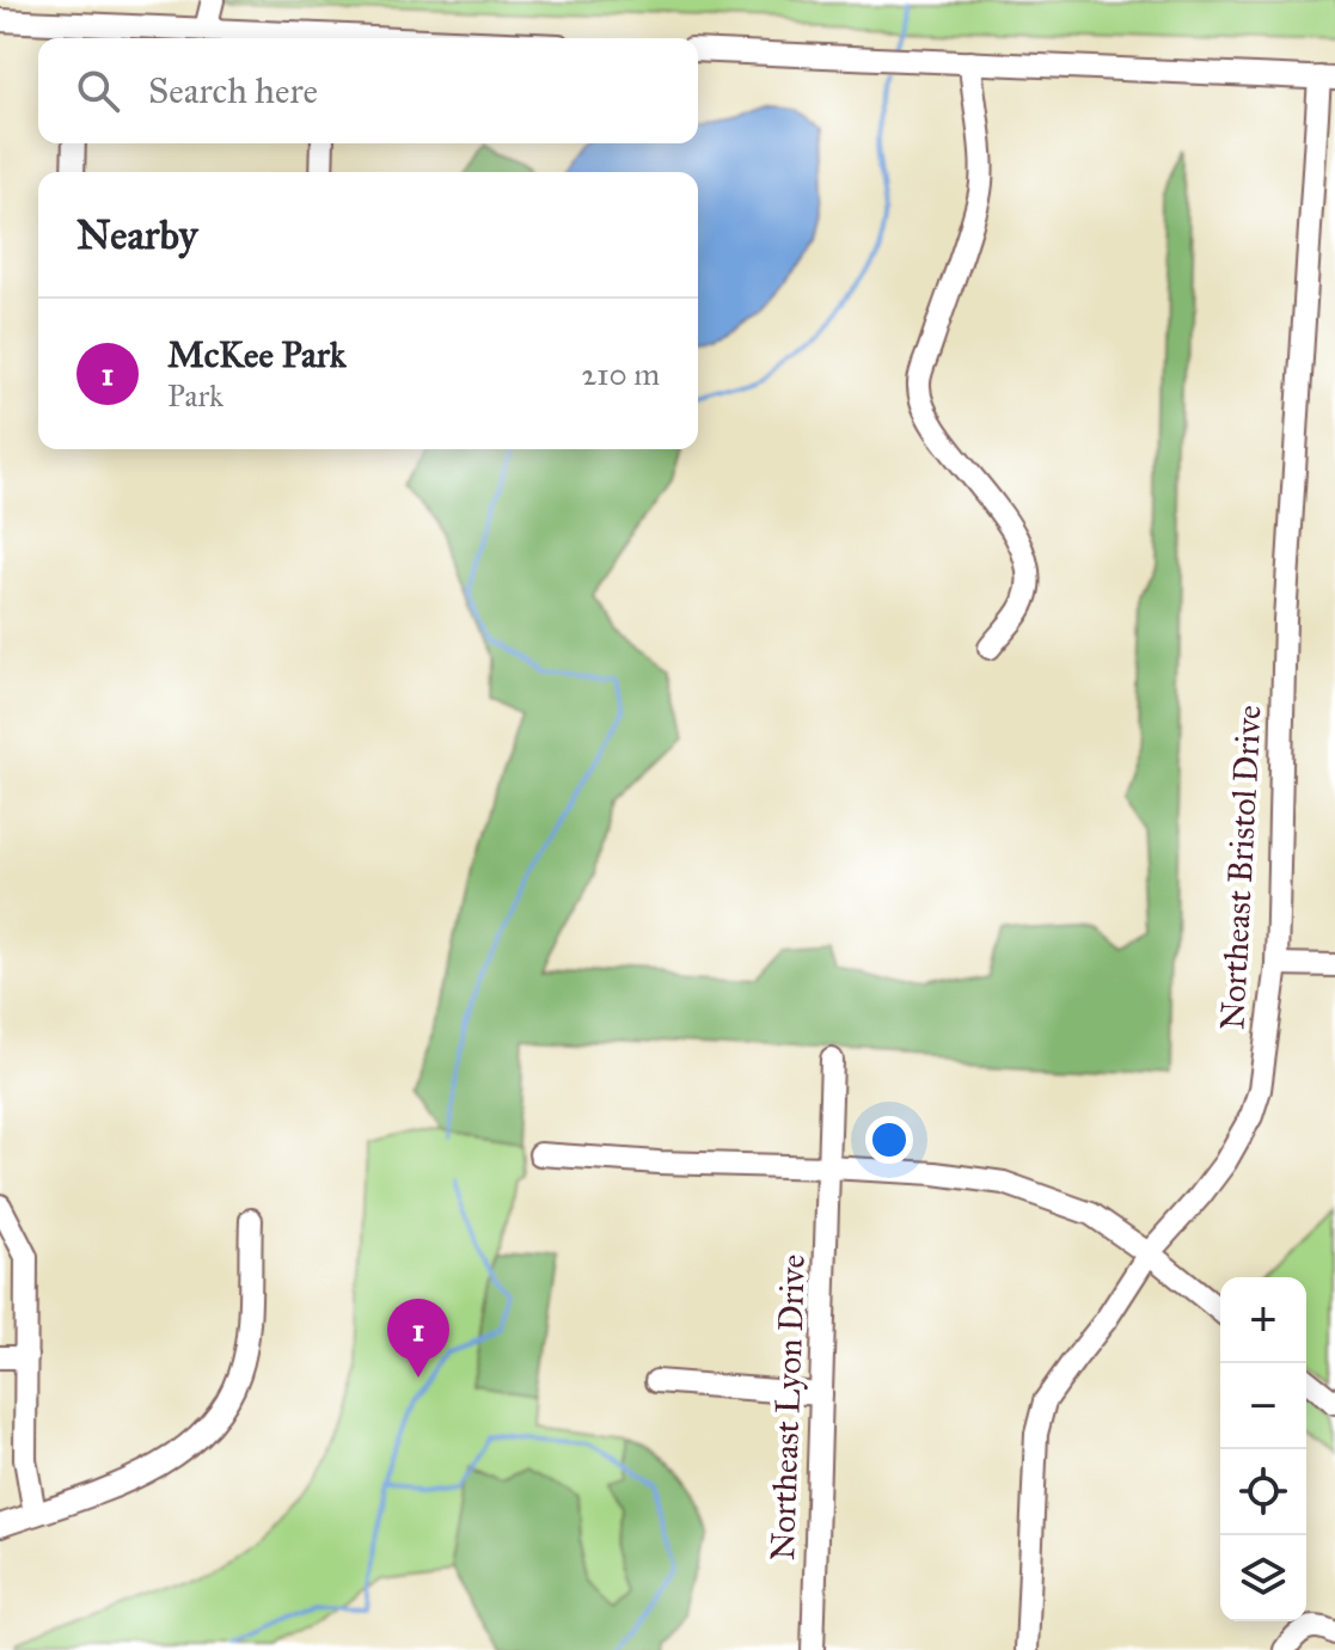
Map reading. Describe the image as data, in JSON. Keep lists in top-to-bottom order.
{
  "streets": {
    "street": ["Northeast Bristol Drive", "Northeast Lyon Drive"]
  },
  "page": {
    "search": "Search here",
    "heading": "Nearby",
    "list": [
      {
        "mark": "1",
        "name": "McKee Park",
        "note": "Park",
        "value": "210 m"
      }
    ],
    "map_buttons": ["+", "−"],
    "pins": "1"
  }
}
